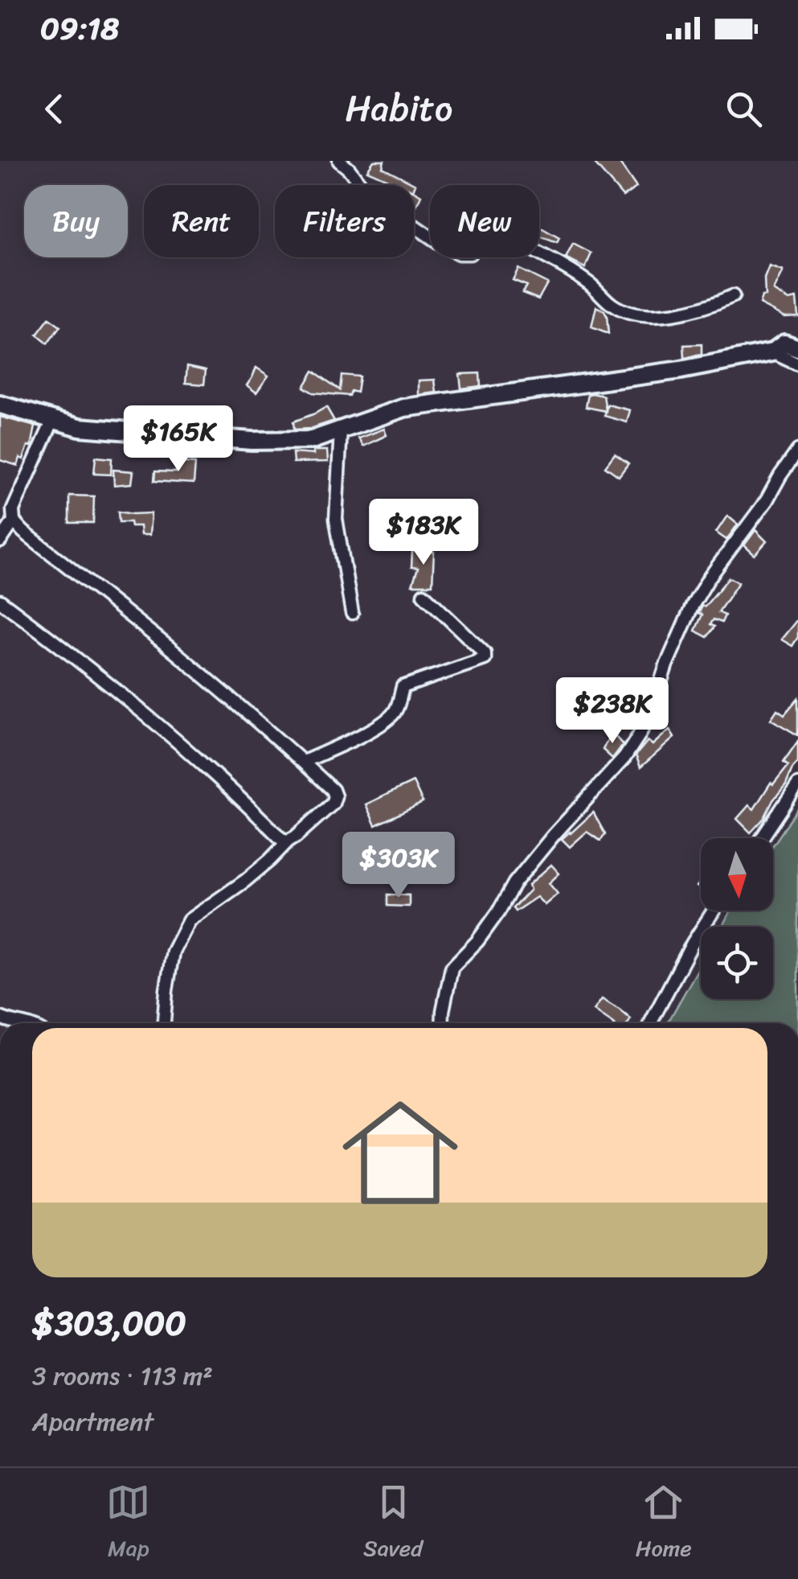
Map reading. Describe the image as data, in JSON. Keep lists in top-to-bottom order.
{
  "north": "bottom",
  "page": {
    "status": "09:18",
    "header": "Habito",
    "chip": [
      "Buy",
      "Rent",
      "Filters",
      "New"
    ],
    "price": [
      "$165K",
      "$183K",
      "$238K",
      "$303K"
    ],
    "list": [
      {
        "name": "$303,000",
        "note": "3 rooms · 113 m² · Apartment"
      }
    ],
    "tabs": ["Map", "Saved", "Home"]
  }
}
